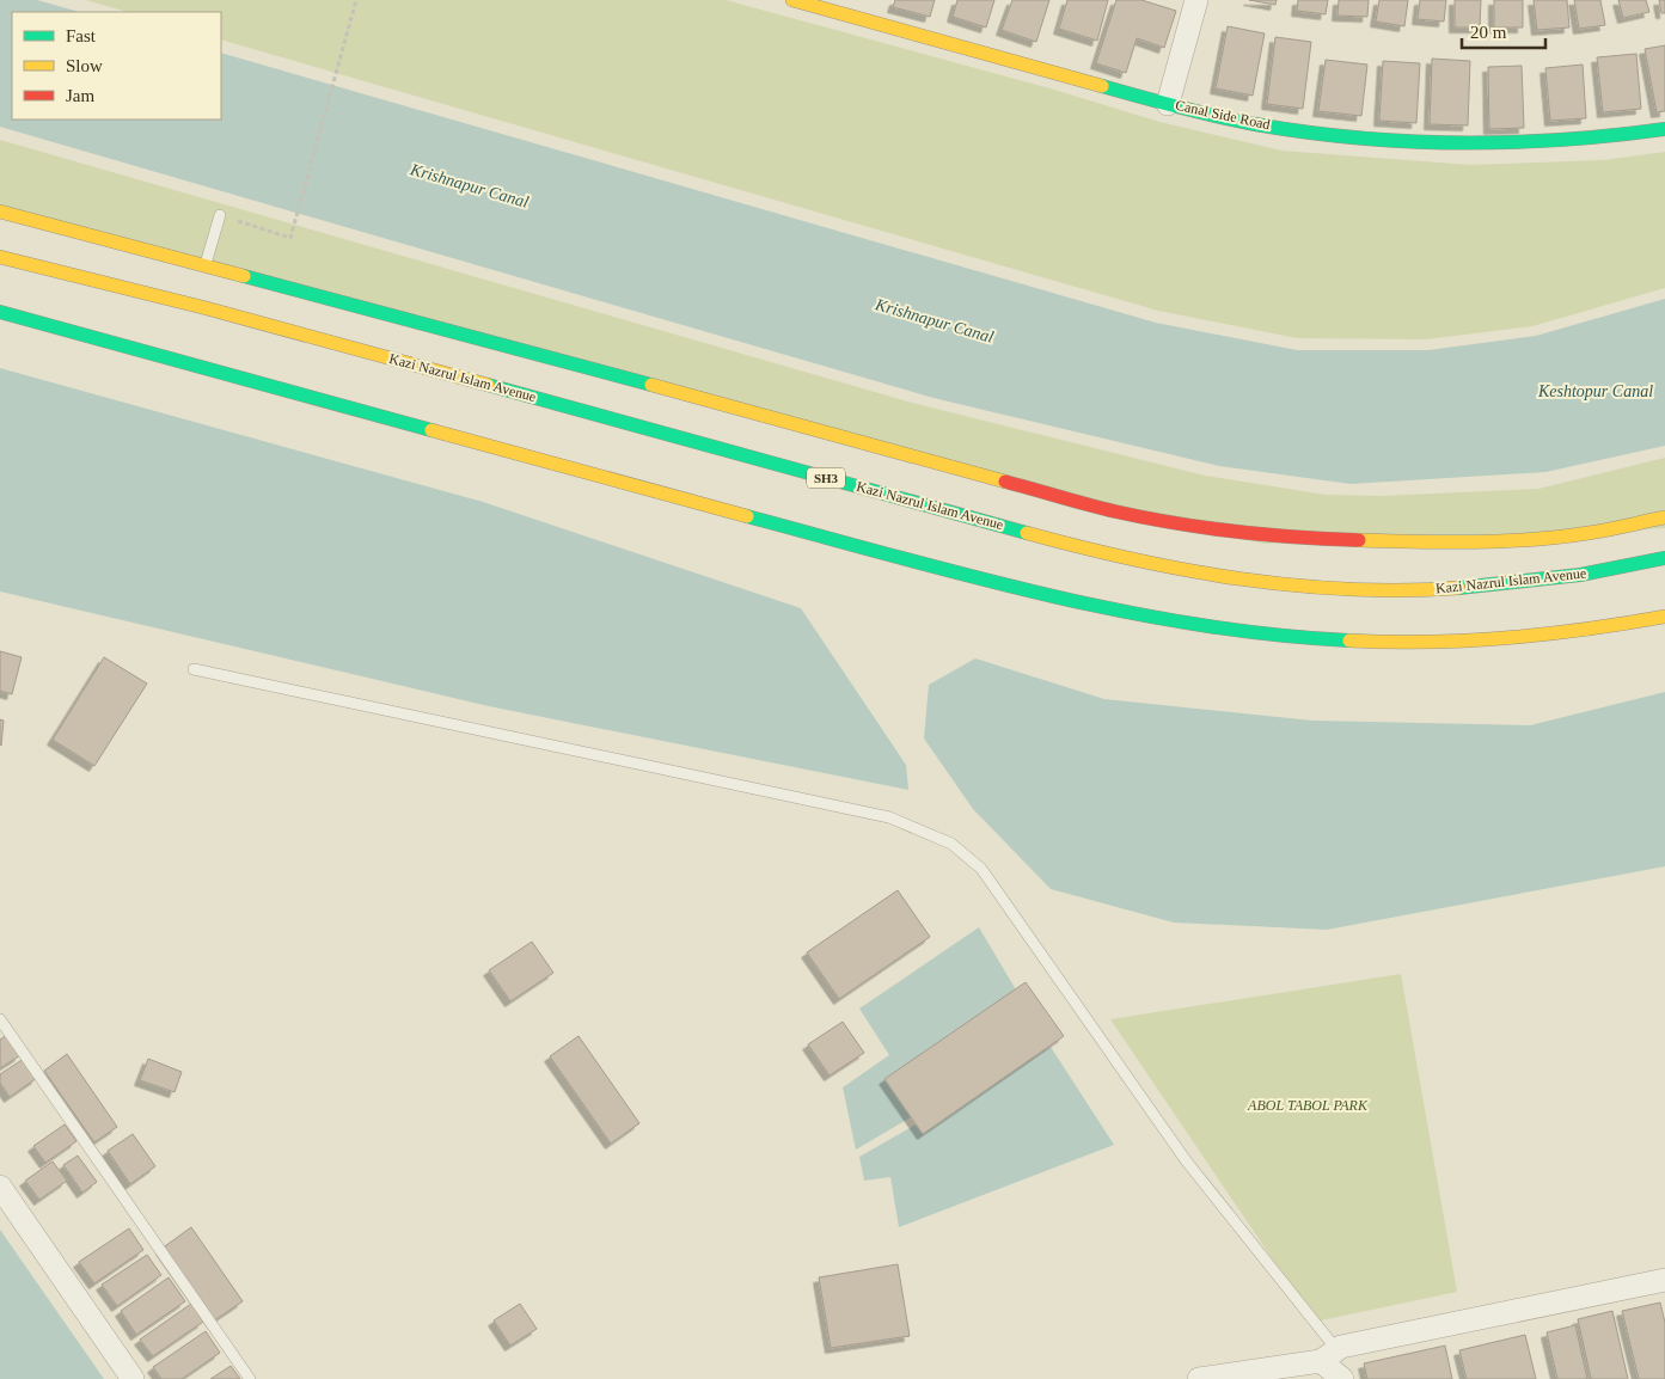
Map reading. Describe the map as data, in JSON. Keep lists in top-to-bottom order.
{
  "streets": {
    "main road": ["Canal Side Road", "Kazi Nazrul Islam Avenue", "SH3"]
  },
  "water": ["Krishnapur Canal", "Keshtopur Canal"],
  "parks": ["ABOL TABOL PARK"],
  "legend": ["Fast", "Slow", "Jam"],
  "scale_bar": "20 m"
}
